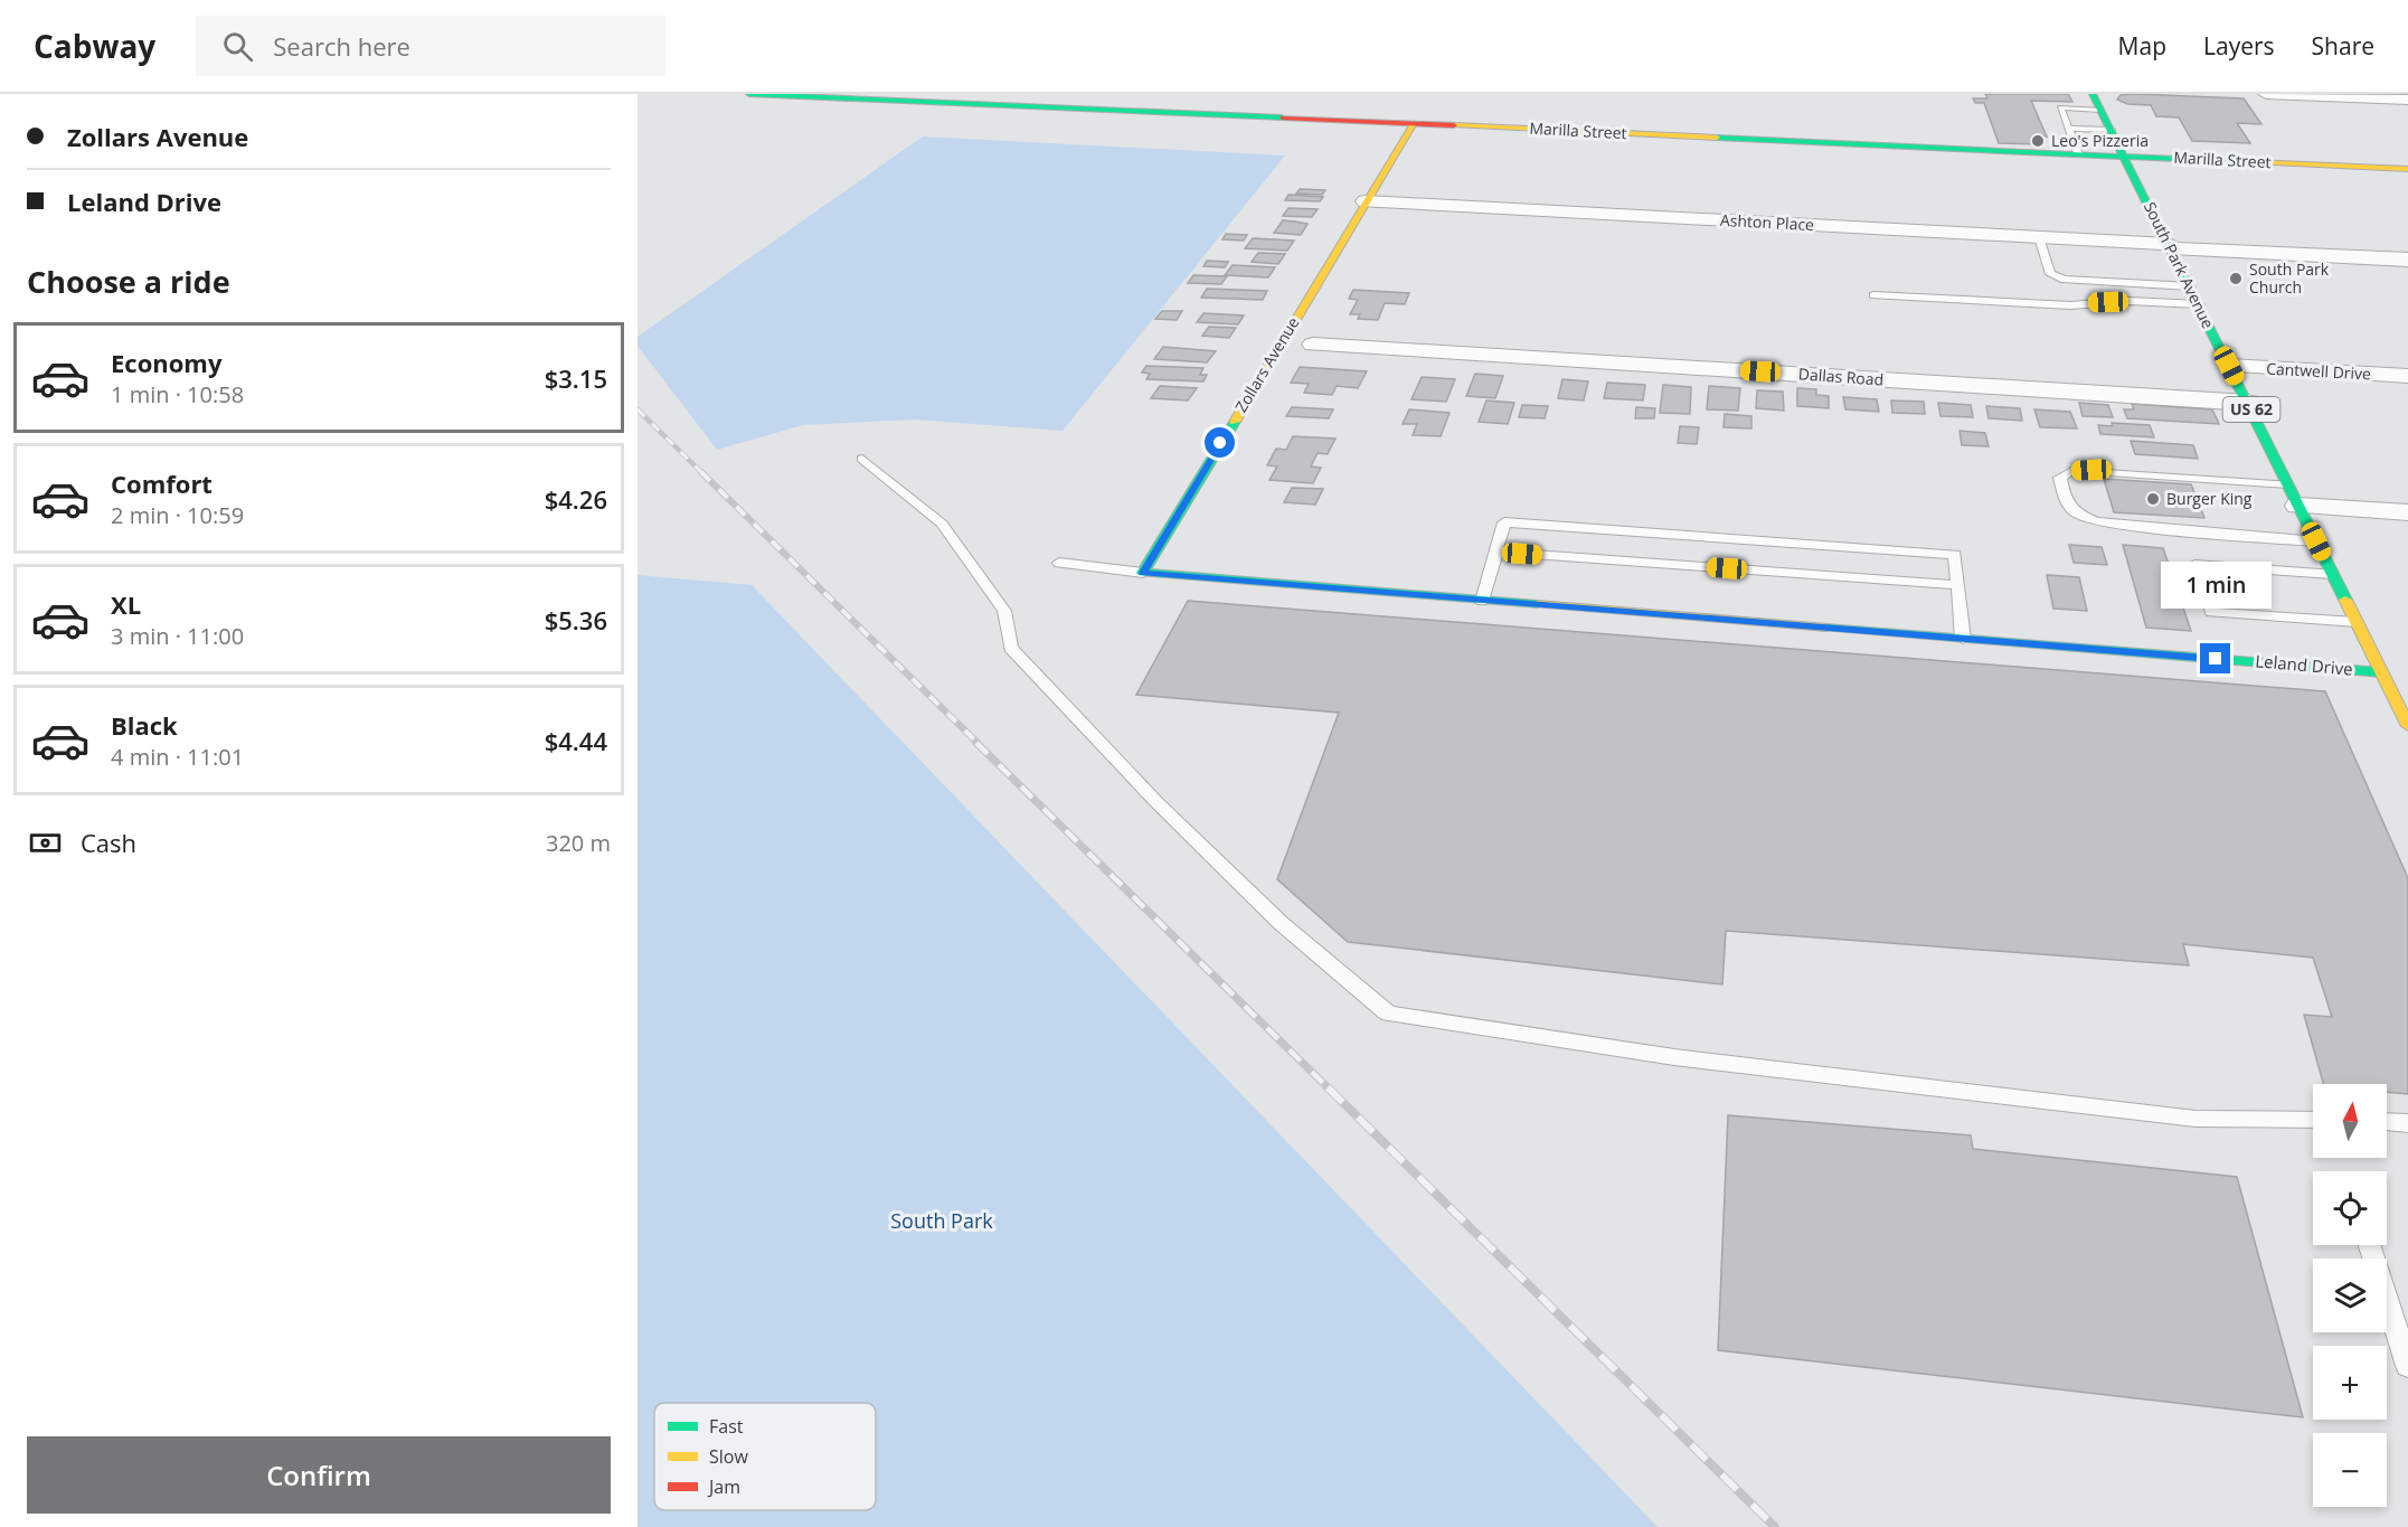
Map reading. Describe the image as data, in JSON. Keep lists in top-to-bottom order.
{
  "streets": {
    "street": [
      "Marilla Street",
      "Ashton Place",
      "South Park Avenue",
      "Zollars Avenue",
      "Cantwell Drive",
      "Dallas Road",
      "US 62",
      "Leland Drive"
    ]
  },
  "crossings": [
    ["Marilla Street", "South Park Avenue"],
    ["Marilla Street", "Zollars Avenue"],
    ["Ashton Place", "South Park Avenue"],
    ["Ashton Place", "Zollars Avenue"],
    ["South Park Avenue", "Cantwell Drive"],
    ["South Park Avenue", "Dallas Road"],
    ["South Park Avenue", "Leland Drive"],
    ["Zollars Avenue", "Leland Drive"]
  ],
  "parks": ["South Park"],
  "places": ["Leo's Pizzeria", "South Park Church", "Burger King"],
  "legend": ["Fast", "Slow", "Jam"],
  "north": "top",
  "page": {
    "header": "Cabway",
    "search": "Search here",
    "nav": ["Map", "Layers", "Share"],
    "banner": ["Zollars Avenue", "Leland Drive"],
    "heading": "Choose a ride",
    "list": [
      {
        "name": "Economy",
        "note": "1 min · 10:58",
        "value": "$3.15"
      },
      {
        "name": "Comfort",
        "note": "2 min · 10:59",
        "value": "$4.26"
      },
      {
        "name": "XL",
        "note": "3 min · 11:00",
        "value": "$5.36"
      },
      {
        "name": "Black",
        "note": "4 min · 11:01",
        "value": "$4.44"
      }
    ],
    "bubble": "1 min",
    "pay": ["Cash", "320 m"],
    "map_buttons": ["+", "−"],
    "buttons": "Confirm"
  }
}
